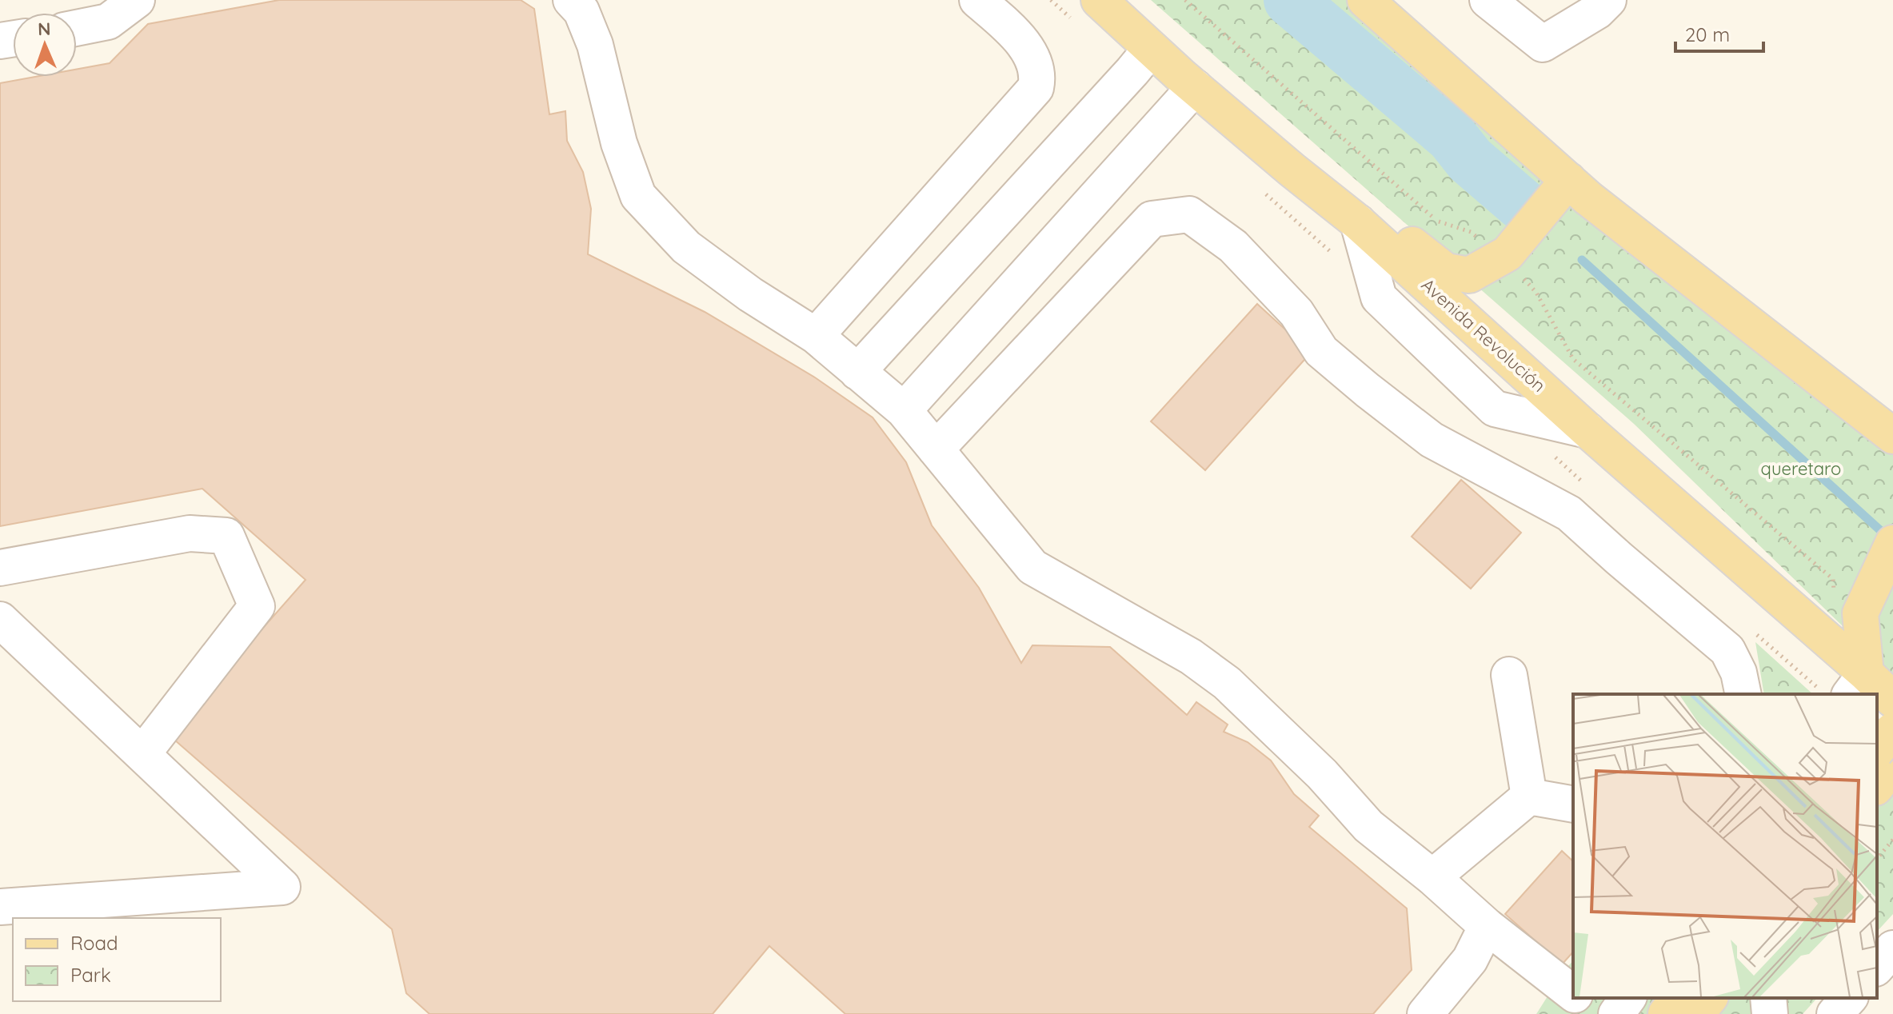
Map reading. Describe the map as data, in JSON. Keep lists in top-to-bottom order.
{
  "streets": {
    "main road": ["Avenida Revolución"]
  },
  "parks": ["queretaro"],
  "legend": ["Road", "Park"],
  "scale_bar": "20 m",
  "north": "top"
}
